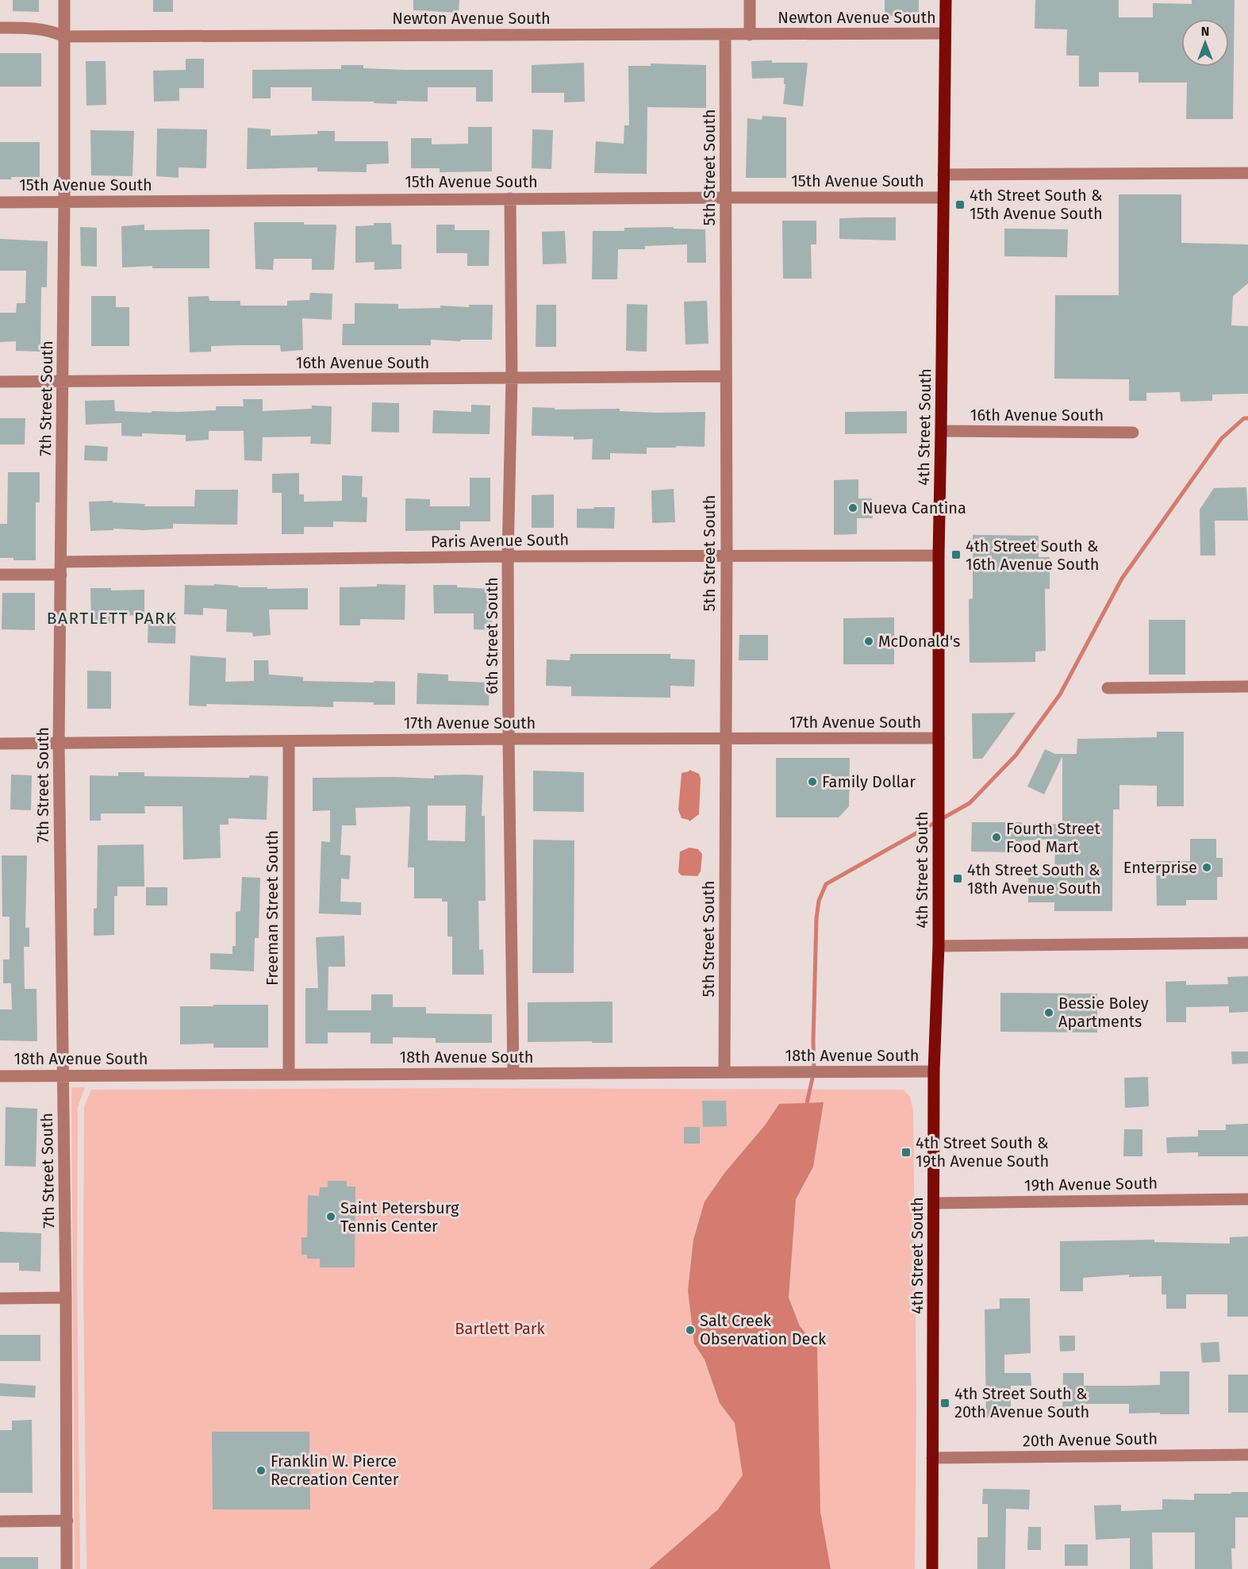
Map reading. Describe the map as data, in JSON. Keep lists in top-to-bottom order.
{
  "streets": {
    "main road": ["4th Street South"],
    "street": [
      "Newton Avenue South",
      "5th Street South",
      "15th Avenue South",
      "16th Avenue South",
      "7th Street South",
      "Paris Avenue South",
      "6th Street South",
      "17th Avenue South",
      "Freeman Street South",
      "18th Avenue South",
      "19th Avenue South",
      "20th Avenue South"
    ]
  },
  "crossings": [
    ["Newton Avenue South", "5th Street South"],
    ["Newton Avenue South", "7th Street South"],
    ["Newton Avenue South", "4th Street South"],
    ["5th Street South", "15th Avenue South"],
    ["5th Street South", "16th Avenue South"],
    ["5th Street South", "Paris Avenue South"],
    ["5th Street South", "17th Avenue South"],
    ["5th Street South", "18th Avenue South"],
    ["15th Avenue South", "7th Street South"],
    ["15th Avenue South", "4th Street South"],
    ["15th Avenue South", "6th Street South"],
    ["16th Avenue South", "7th Street South"],
    ["16th Avenue South", "4th Street South"],
    ["16th Avenue South", "6th Street South"],
    ["7th Street South", "Paris Avenue South"],
    ["7th Street South", "17th Avenue South"],
    ["7th Street South", "18th Avenue South"],
    ["4th Street South", "Paris Avenue South"],
    ["4th Street South", "17th Avenue South"],
    ["4th Street South", "18th Avenue South"],
    ["4th Street South", "19th Avenue South"],
    ["4th Street South", "20th Avenue South"],
    ["Paris Avenue South", "6th Street South"],
    ["6th Street South", "17th Avenue South"],
    ["6th Street South", "18th Avenue South"],
    ["17th Avenue South", "Freeman Street South"],
    ["Freeman Street South", "18th Avenue South"]
  ],
  "districts": ["BARTLETT PARK"],
  "parks": ["Bartlett Park"],
  "places": {
    "transit": [
      "4th Street South & 15th Avenue South",
      "4th Street South & 16th Avenue South",
      "4th Street South & 18th Avenue South",
      "4th Street South & 19th Avenue South",
      "4th Street South & 20th Avenue South"
    ],
    "other": [
      "Nueva Cantina",
      "McDonald's",
      "Family Dollar",
      "Fourth Street Food Mart",
      "Enterprise",
      "Bessie Boley Apartments",
      "Saint Petersburg Tennis Center",
      "Salt Creek Observation Deck",
      "Franklin W. Pierce Recreation Center"
    ]
  },
  "north": "top"
}
